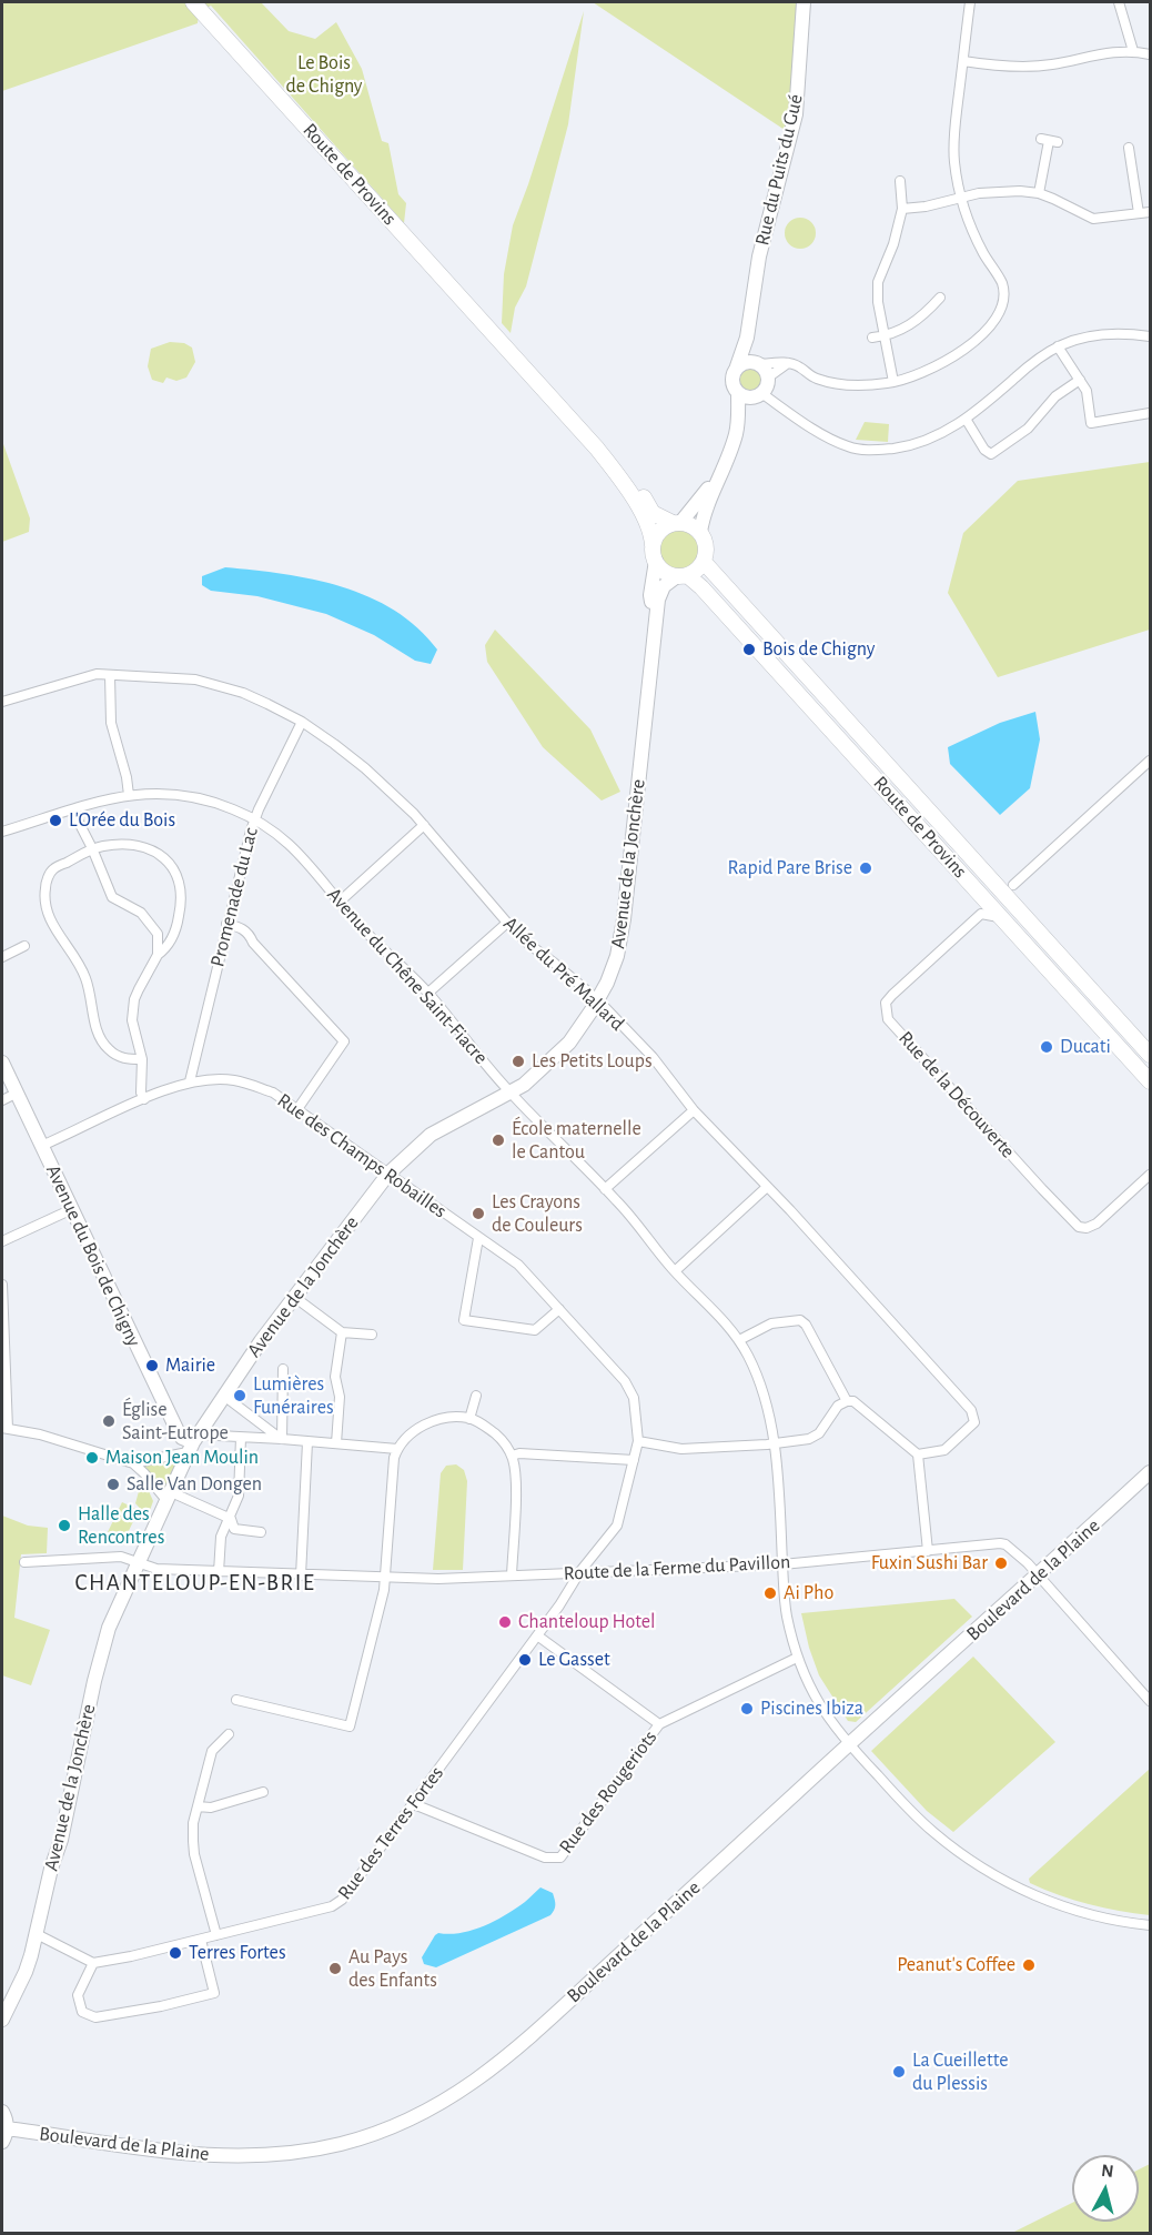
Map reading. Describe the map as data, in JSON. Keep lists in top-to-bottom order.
{
  "streets": {
    "main road": [
      "Rue du Puits du Gué",
      "Route de Provins",
      "Avenue de la Jonchère",
      "Avenue du Bois de Chigny",
      "Boulevard de la Plaine"
    ],
    "street": [
      "Promenade du Lac",
      "Allée du Pré Mallard",
      "Avenue du Chêne Saint-Fiacre",
      "Rue de la Découverte",
      "Rue des Champs Robailles",
      "Route de la Ferme du Pavillon",
      "Rue des Rougeriots",
      "Rue des Terres Fortes"
    ]
  },
  "crossings": [
    ["Avenue de la Jonchère", "Allée du Pré Mallard"],
    ["Avenue de la Jonchère", "Avenue du Chêne Saint-Fiacre"],
    ["Avenue de la Jonchère", "Rue des Champs Robailles"],
    ["Avenue de la Jonchère", "Avenue du Bois de Chigny"],
    ["Avenue de la Jonchère", "Route de la Ferme du Pavillon"],
    ["Promenade du Lac", "Allée du Pré Mallard"],
    ["Promenade du Lac", "Avenue du Chêne Saint-Fiacre"],
    ["Promenade du Lac", "Rue des Champs Robailles"],
    ["Avenue du Chêne Saint-Fiacre", "Route de la Ferme du Pavillon"],
    ["Avenue du Chêne Saint-Fiacre", "Boulevard de la Plaine"],
    ["Avenue du Chêne Saint-Fiacre", "Rue des Rougeriots"],
    ["Rue des Champs Robailles", "Avenue du Bois de Chigny"],
    ["Rue des Champs Robailles", "Route de la Ferme du Pavillon"],
    ["Rue des Champs Robailles", "Rue des Terres Fortes"],
    ["Route de la Ferme du Pavillon", "Boulevard de la Plaine"],
    ["Route de la Ferme du Pavillon", "Rue des Terres Fortes"],
    ["Rue des Rougeriots", "Rue des Terres Fortes"]
  ],
  "districts": ["CHANTELOUP-EN-BRIE"],
  "parks": ["Le Bois de Chigny"],
  "places": [
    "Bois de Chigny",
    "L'Orée du Bois",
    "Rapid Pare Brise",
    "Ducati",
    "Les Petits Loups",
    "École maternelle le Cantou",
    "Les Crayons de Couleurs",
    "Mairie",
    "Lumières Funéraires",
    "Église Saint-Eutrope",
    "Maison Jean Moulin",
    "Salle Van Dongen",
    "Halle des Rencontres",
    "Fuxin Sushi Bar",
    "Ai Pho",
    "Chanteloup Hotel",
    "Le Gasset",
    "Piscines Ibiza",
    "Terres Fortes",
    "Peanut's Coffee",
    "Au Pays des Enfants",
    "La Cueillette du Plessis"
  ],
  "north": "top"
}
